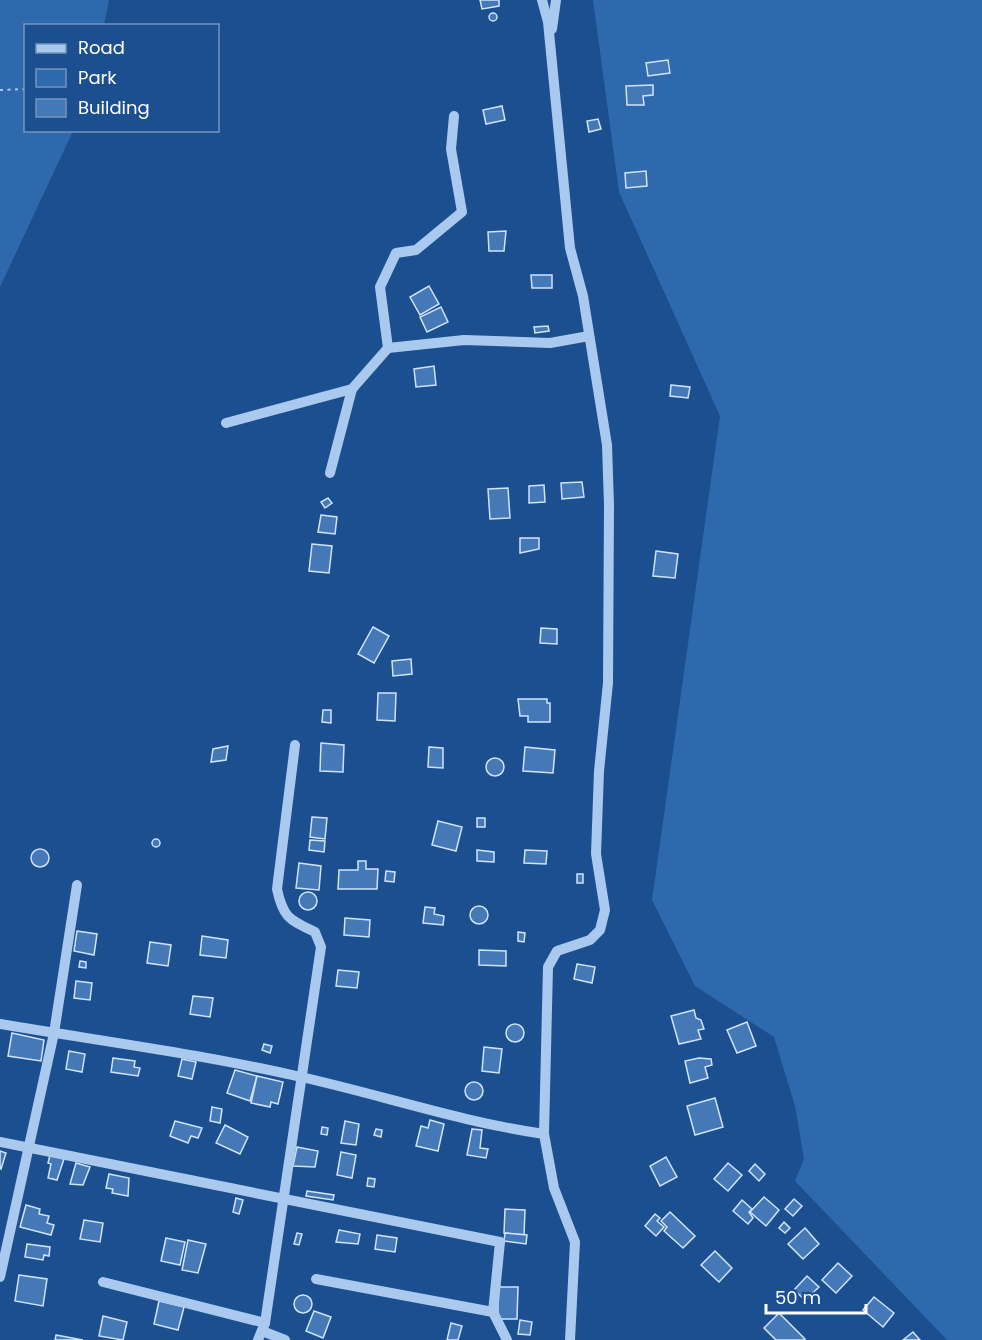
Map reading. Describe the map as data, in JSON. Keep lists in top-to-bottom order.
{
  "legend": ["Road", "Park", "Building"],
  "scale_bar": "50 m"
}
